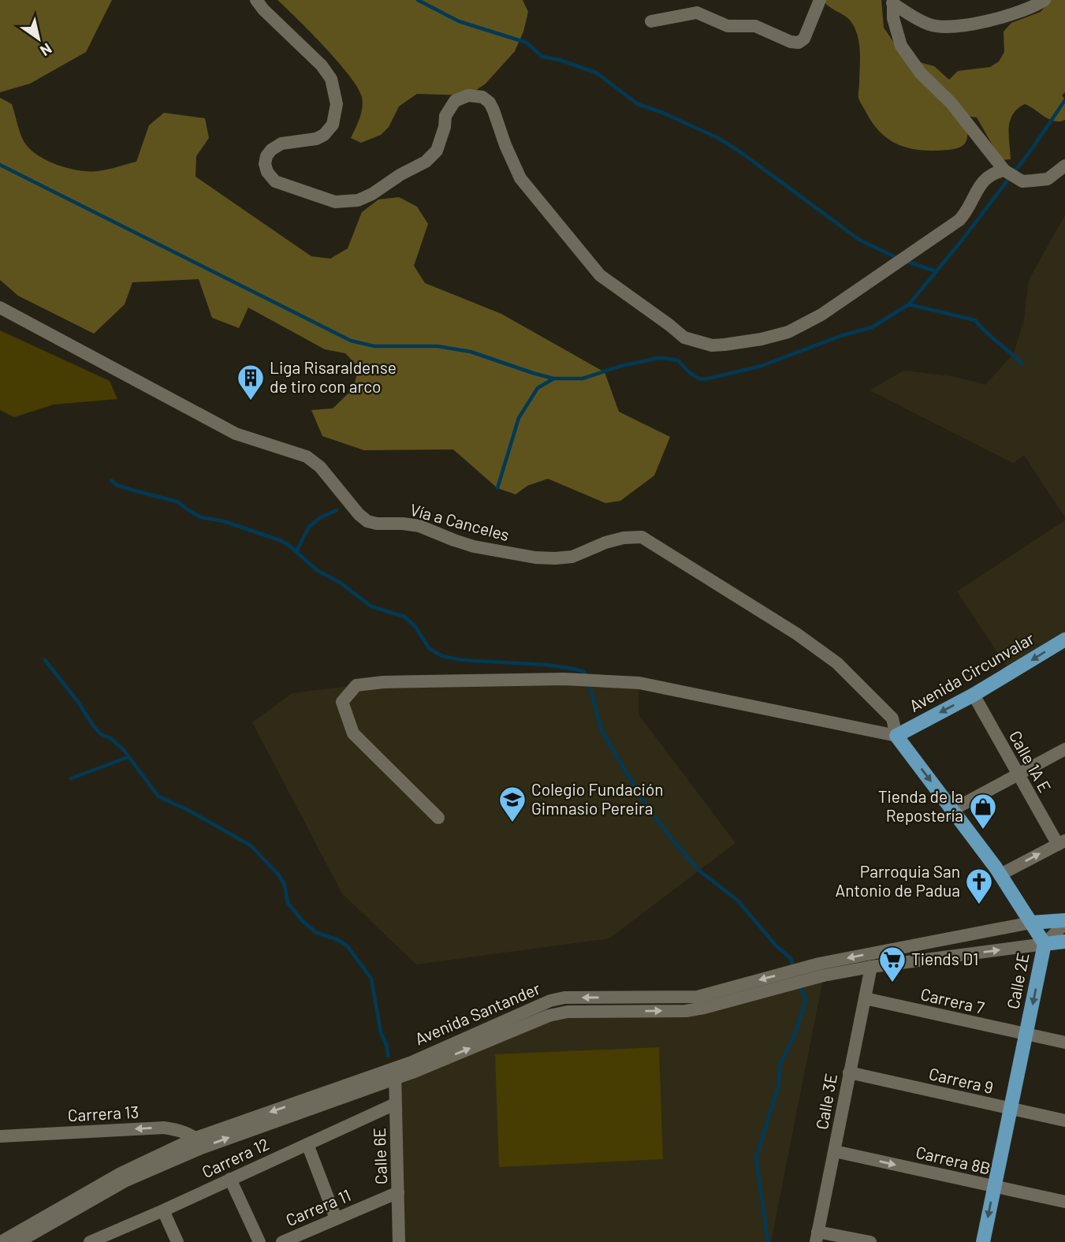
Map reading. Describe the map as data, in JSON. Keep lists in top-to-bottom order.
{
  "streets": {
    "main road": ["Avenida Circunvalar", "Calle 2E", "Avenida Santander"],
    "street": [
      "Vía a Canceles",
      "Calle 1A E",
      "Carrera 7",
      "Carrera 9",
      "Calle 3E",
      "Carrera 13",
      "Calle 6E",
      "Carrera 12",
      "Carrera 8B",
      "Carrera 11"
    ]
  },
  "crossings": [
    ["Vía a Canceles", "Avenida Circunvalar"],
    ["Vía a Canceles", "Calle 2E"],
    ["Avenida Circunvalar", "Calle 1A E"],
    ["Avenida Circunvalar", "Calle 2E"],
    ["Calle 2E", "Carrera 7"],
    ["Calle 2E", "Avenida Santander"],
    ["Calle 2E", "Carrera 9"],
    ["Calle 2E", "Carrera 8B"],
    ["Carrera 7", "Calle 3E"],
    ["Avenida Santander", "Calle 3E"],
    ["Avenida Santander", "Carrera 13"],
    ["Avenida Santander", "Calle 6E"],
    ["Carrera 9", "Calle 3E"],
    ["Calle 3E", "Carrera 8B"],
    ["Calle 6E", "Carrera 12"],
    ["Calle 6E", "Carrera 11"]
  ],
  "one_way": ["Avenida Circunvalar", "Calle 2E", "Carrera 13"],
  "places": {
    "building": ["Liga Risaraldense de tiro con arco"],
    "school or university": ["Colegio Fundación Gimnasio Pereira"],
    "shop": ["Tienda de la Repostería"],
    "church": ["Parroquia San Antonio de Padua"],
    "supermarket": ["Tiends D1"]
  },
  "north": "bottom right"
}
